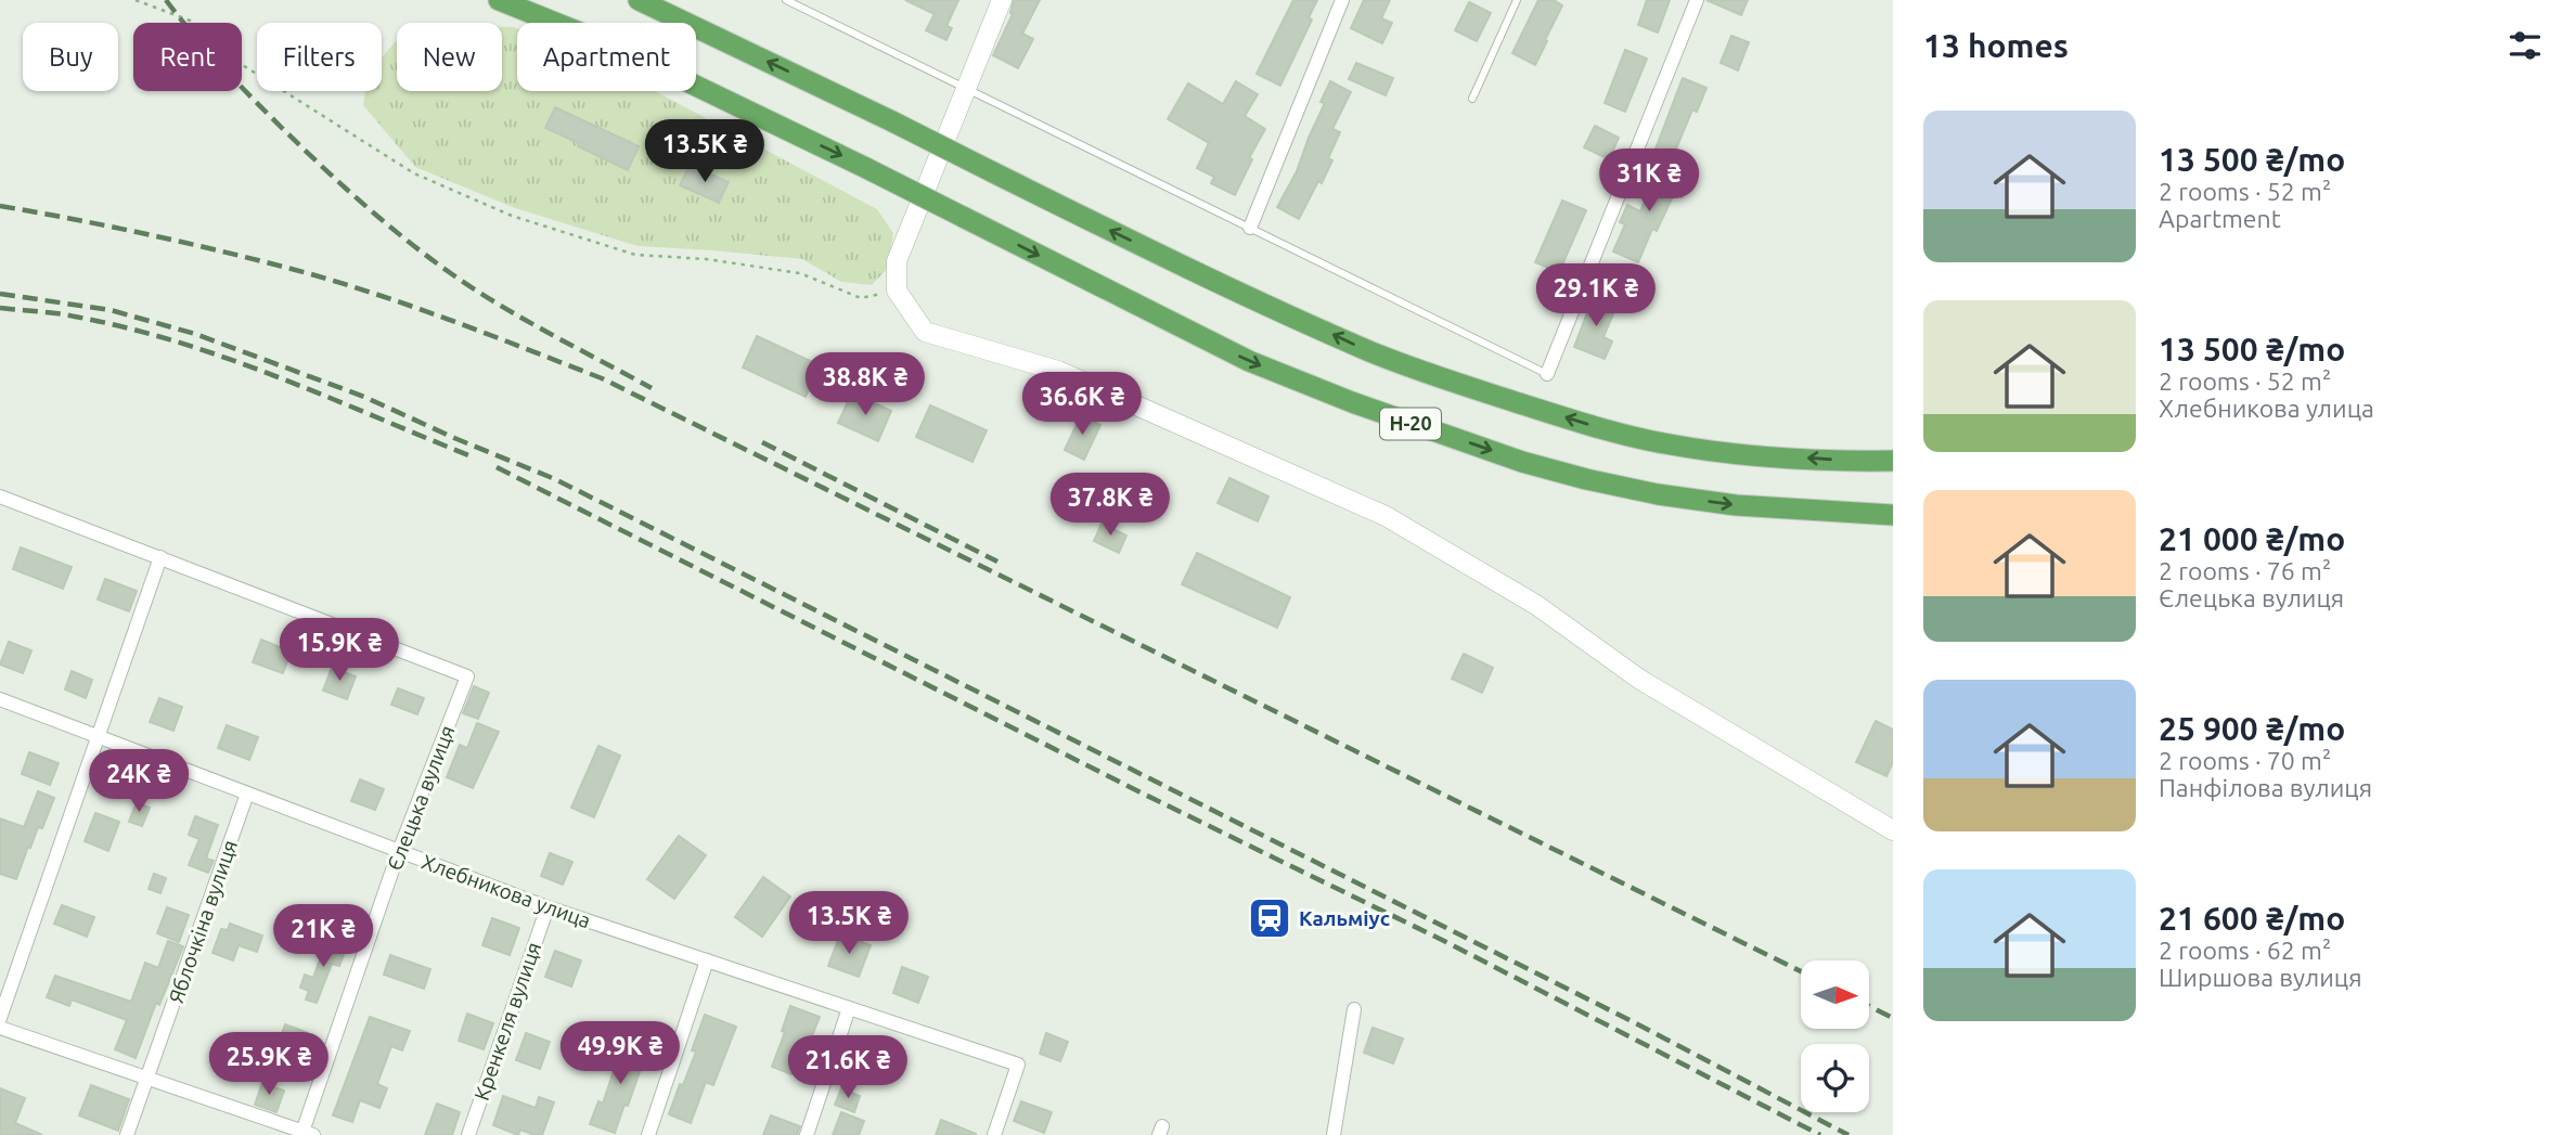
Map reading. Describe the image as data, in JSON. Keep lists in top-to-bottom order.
{
  "streets": {
    "main road": ["Н-20"],
    "street": [
      "Єлецька вулиця",
      "Хлебникова улица",
      "Яблочкіна вулиця",
      "Кренкеля вулиця"
    ]
  },
  "crossings": [
    ["Єлецька вулиця", "Хлебникова улица"],
    ["Хлебникова улица", "Яблочкіна вулиця"],
    ["Хлебникова улица", "Кренкеля вулиця"]
  ],
  "places": {
    "station": ["Кальміус"]
  },
  "north": "right",
  "page": {
    "heading": "13 homes",
    "chip": [
      "Buy",
      "Rent",
      "Filters",
      "New",
      "Apartment"
    ],
    "list": [
      {
        "name": "13 500 ₴/mo",
        "note": "2 rooms · 52 m² · Apartment"
      },
      {
        "name": "13 500 ₴/mo",
        "note": "2 rooms · 52 m² · Хлебникова улица"
      },
      {
        "name": "21 000 ₴/mo",
        "note": "2 rooms · 76 m² · Єлецька вулиця"
      },
      {
        "name": "25 900 ₴/mo",
        "note": "2 rooms · 70 m² · Панфілова вулиця"
      },
      {
        "name": "21 600 ₴/mo",
        "note": "2 rooms · 62 m² · Ширшова вулиця"
      }
    ],
    "price": [
      "13.5K ₴",
      "31K ₴",
      "29.1K ₴",
      "38.8K ₴",
      "36.6K ₴",
      "37.8K ₴",
      "15.9K ₴",
      "24K ₴",
      "13.5K ₴",
      "21K ₴",
      "49.9K ₴",
      "25.9K ₴",
      "21.6K ₴"
    ]
  }
}
